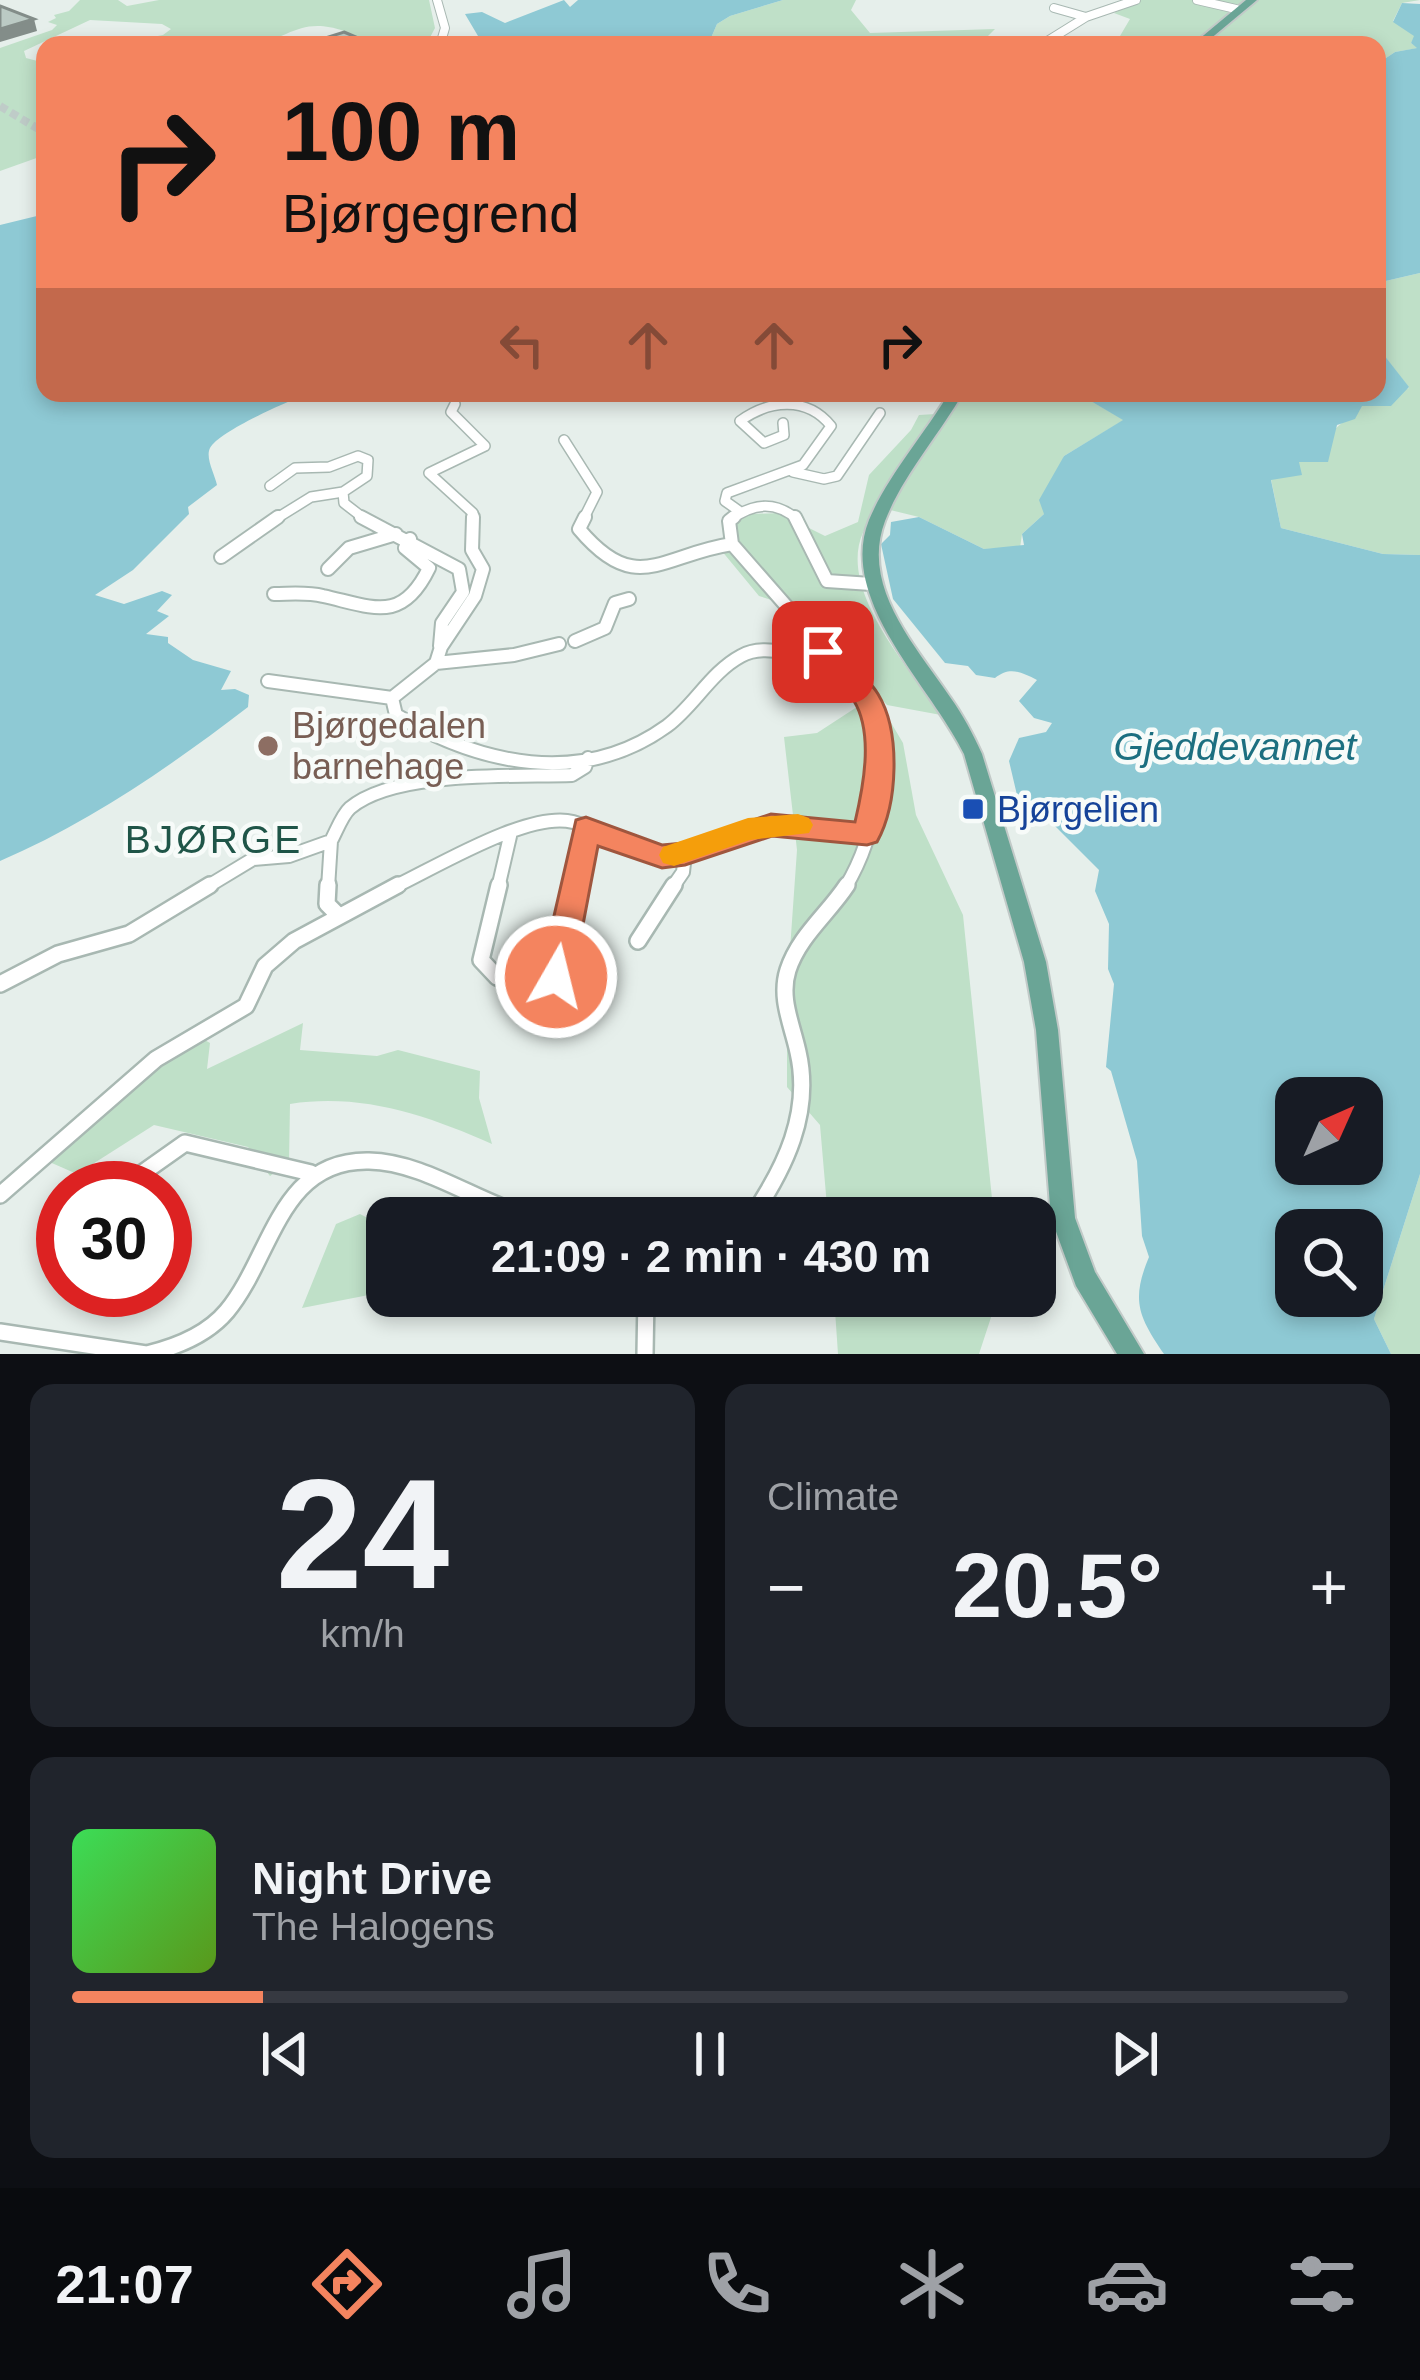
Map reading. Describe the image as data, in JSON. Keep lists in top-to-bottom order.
{
  "districts": ["BJØRGE"],
  "water": ["Gjeddevannet"],
  "places": {
    "other": ["Bjørgedalen barnehage"],
    "transit": ["Bjørgelien"]
  },
  "north": "top right",
  "page": {
    "turn": ["100 m", "Bjørgegrend"],
    "limit": "30",
    "trip": "21:09 · 2 min · 430 m",
    "tile": [
      ["24", "km/h"],
      "Climate"
    ],
    "heat": ["−", "20.5°", "+"],
    "song": ["Night Drive", "The Halogens"],
    "tabs": "21:07"
  }
}
